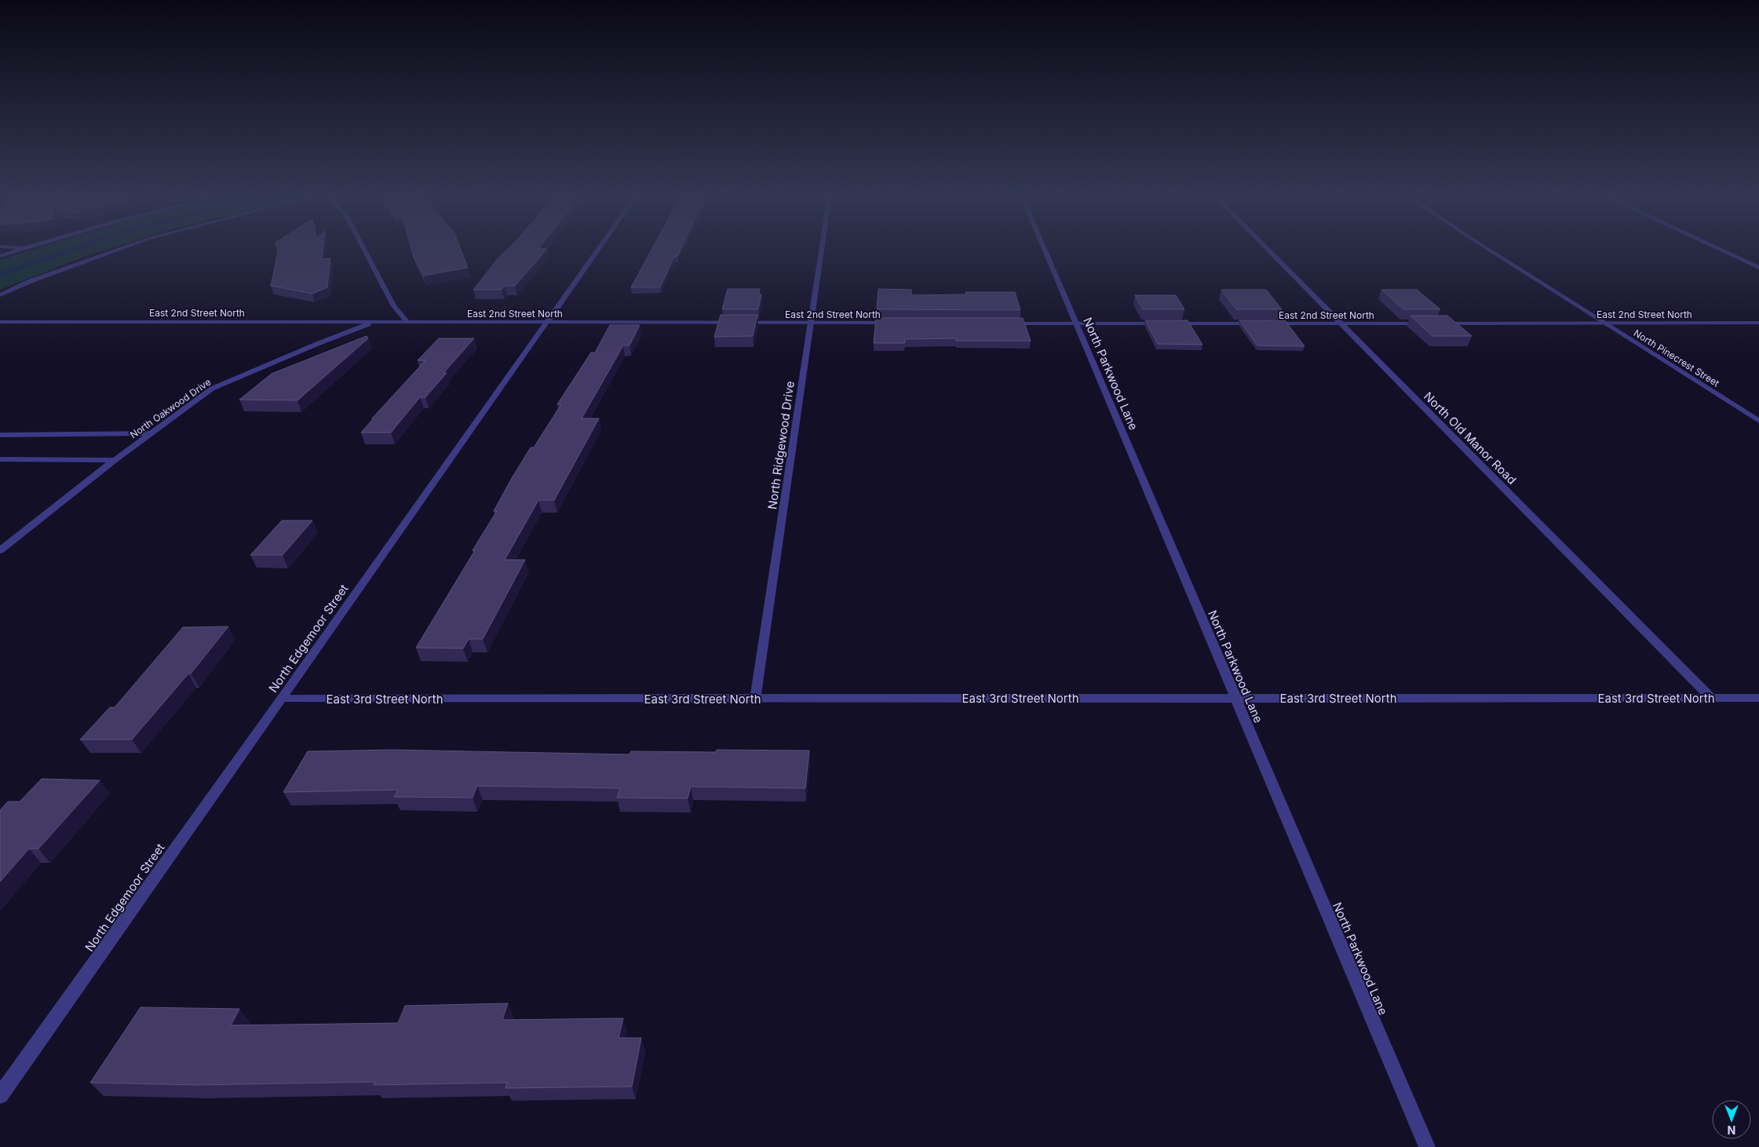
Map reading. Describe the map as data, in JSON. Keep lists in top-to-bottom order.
{
  "streets": {
    "street": [
      "East 2nd Street North",
      "North Pinecrest Street",
      "North Parkwood Lane",
      "North Oakwood Drive",
      "North Old Manor Road",
      "North Ridgewood Drive",
      "North Edgemoor Street",
      "East 3rd Street North"
    ]
  },
  "crossings": [
    ["East 2nd Street North", "North Pinecrest Street"],
    ["East 2nd Street North", "North Oakwood Drive"],
    ["East 2nd Street North", "North Old Manor Road"],
    ["East 2nd Street North", "North Ridgewood Drive"],
    ["East 2nd Street North", "North Edgemoor Street"],
    ["North Parkwood Lane", "East 3rd Street North"],
    ["North Old Manor Road", "East 3rd Street North"],
    ["North Ridgewood Drive", "East 3rd Street North"],
    ["North Edgemoor Street", "East 3rd Street North"]
  ],
  "north": "bottom"
}
